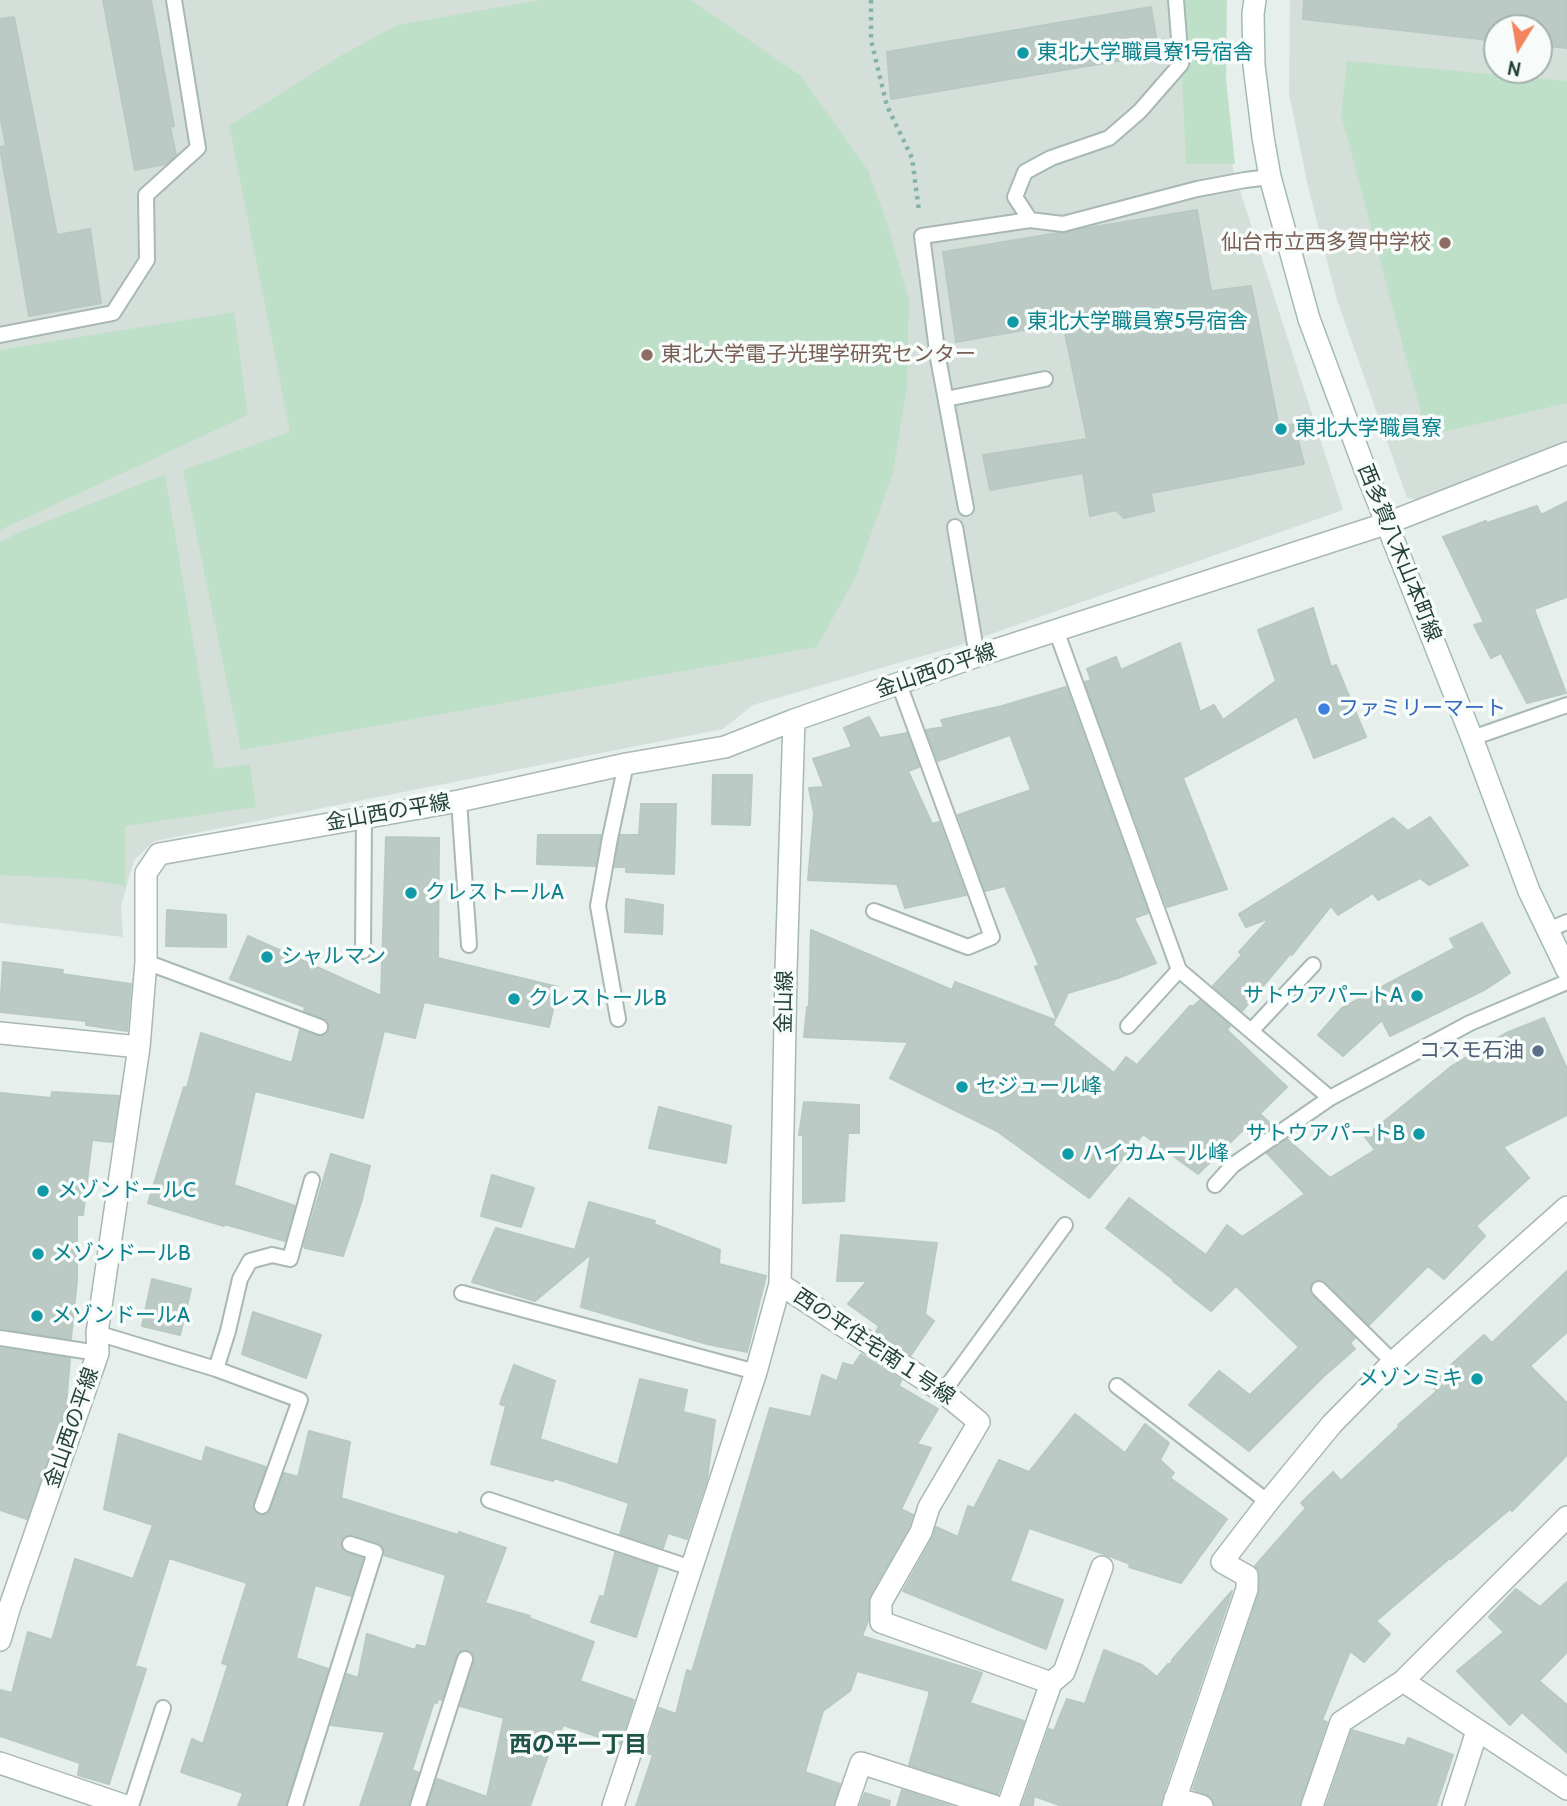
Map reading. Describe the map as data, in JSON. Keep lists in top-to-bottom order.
{
  "streets": {
    "street": [
      "西多賀八木山本町線",
      "金山西の平線",
      "金山線",
      "西の平住宅南１号線"
    ]
  },
  "crossings": [
    ["西多賀八木山本町線", "金山西の平線"],
    ["金山西の平線", "金山線"],
    ["金山線", "西の平住宅南１号線"]
  ],
  "districts": ["西の平一丁目"],
  "places": [
    "東北大学職員寮1号宿舎",
    "仙台市立西多賀中学校",
    "東北大学職員寮5号宿舎",
    "東北大学電子光理学研究センター",
    "東北大学職員寮",
    "ファミリーマート",
    "クレストールA",
    "シャルマン",
    "サトウアパートA",
    "クレストールB",
    "コスモ石油",
    "セジュール峰",
    "サトウアパートB",
    "ハイカムール峰",
    "メゾンドールC",
    "メゾンドールB",
    "メゾンドールA",
    "メゾンミキ"
  ],
  "north": "bottom"
}
